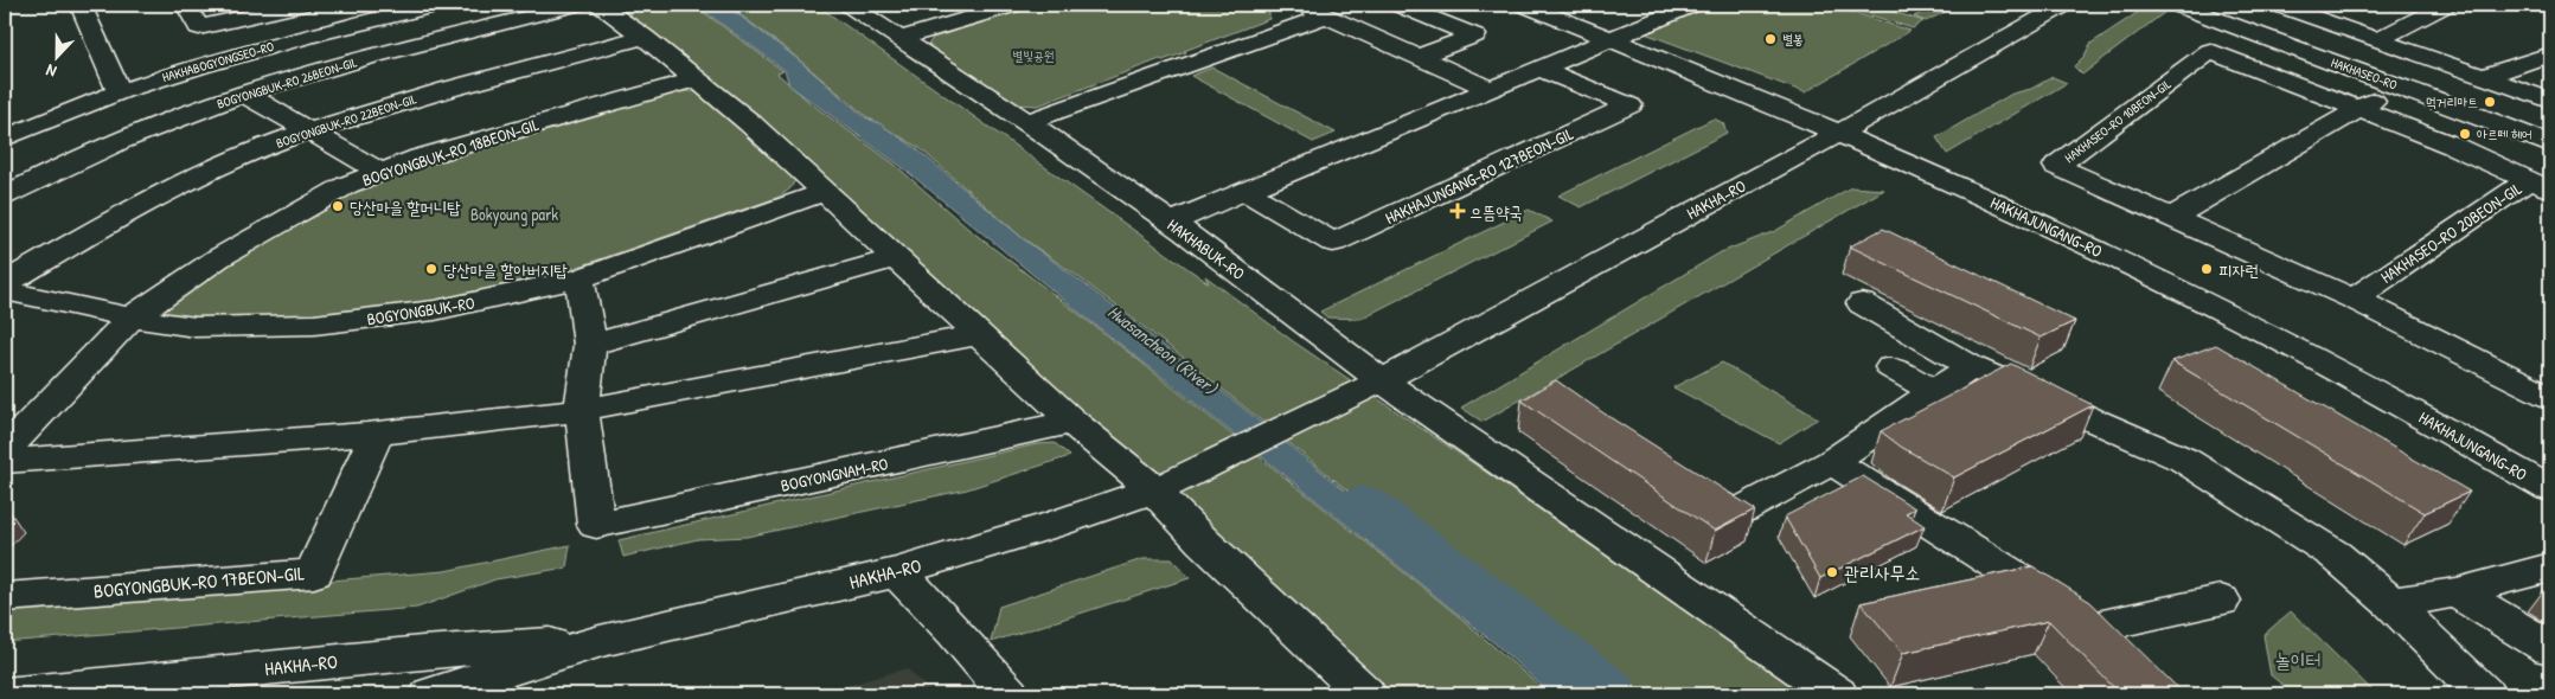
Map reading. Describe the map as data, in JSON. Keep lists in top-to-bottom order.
{
  "streets": {
    "street": [
      "HAKHABOGYONGSEO-RO",
      "HAKHASEO-RO",
      "BOGYONGBUK-RO 26BEON-GIL",
      "BOGYONGBUK-RO 22BEON-GIL",
      "HAKHASEO-RO 10BEON-GIL",
      "BOGYONGBUK-RO 18BEON-GIL",
      "HAKHAJUNGANG-RO 127BEON-GIL",
      "HAKHA-RO",
      "HAKHAJUNGANG-RO",
      "HAKHASEO-RO 20BEON-GIL",
      "HAKHABUK-RO",
      "BOGYONGBUK-RO",
      "BOGYONGNAM-RO",
      "BOGYONGBUK-RO 17BEON-GIL"
    ]
  },
  "crossings": [
    ["BOGYONGBUK-RO 18BEON-GIL", "BOGYONGBUK-RO"],
    ["HAKHA-RO", "HAKHAJUNGANG-RO"],
    ["HAKHA-RO", "HAKHABUK-RO"]
  ],
  "water": ["Hwasancheon (River)"],
  "parks": ["별빛공원", "Bokyoung park", "놀이터"],
  "places": {
    "other": [
      "별봉",
      "먹거리마트",
      "아르떼 헤어",
      "당산마을 할머니탑",
      "당산마을 할아버지탑",
      "피자런",
      "관리사무소"
    ],
    "health": ["으뜸약국"]
  },
  "north": "bottom"
}
